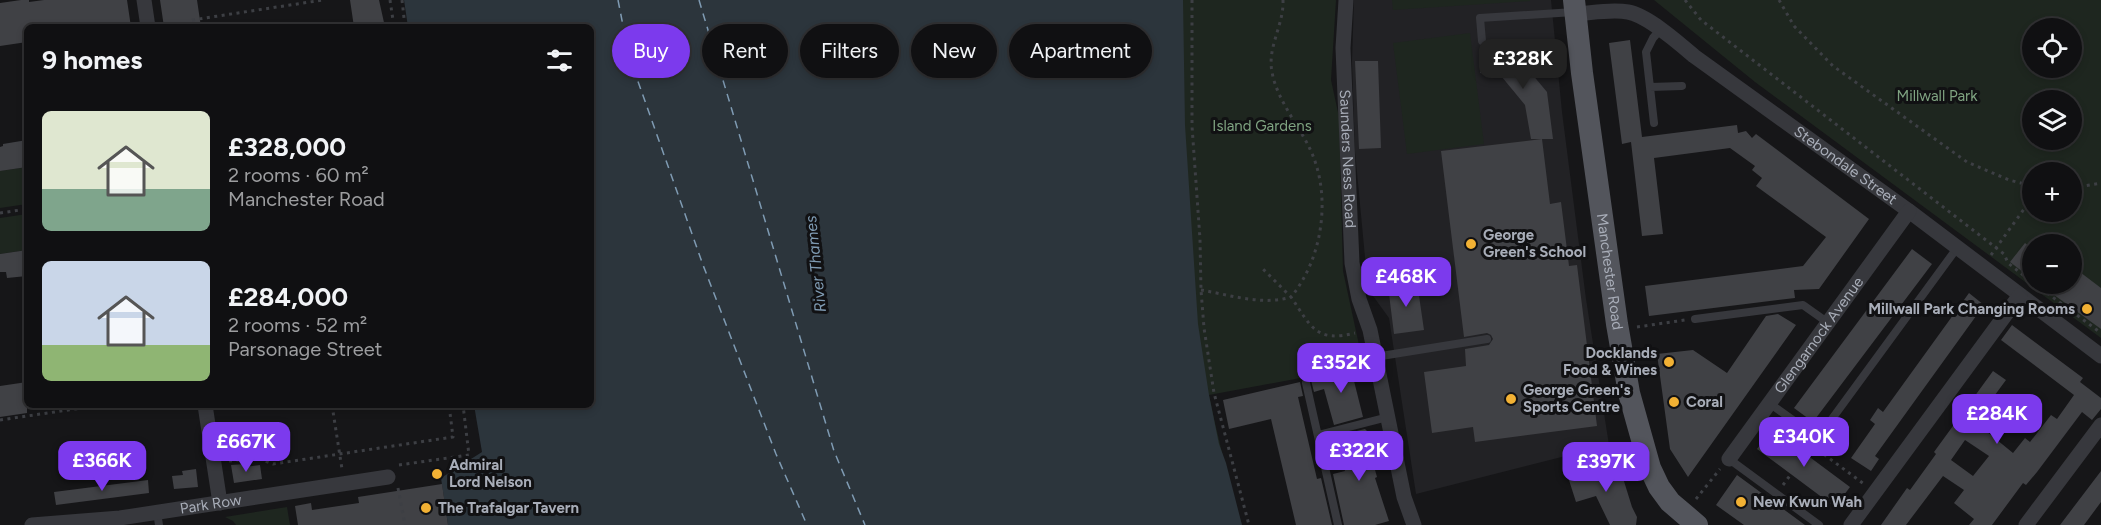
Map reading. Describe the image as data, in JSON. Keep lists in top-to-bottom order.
{
  "streets": {
    "main road": ["Manchester Road"],
    "street": [
      "Saunders Ness Road",
      "Stebondale Street",
      "Glengarnock Avenue",
      "Park Row"
    ]
  },
  "crossings": [
    ["Stebondale Street", "Manchester Road"],
    ["Stebondale Street", "Glengarnock Avenue"]
  ],
  "water": ["River Thames"],
  "parks": ["Millwall Park", "Island Gardens"],
  "places": [
    "George Green's School",
    "Millwall Park Changing Rooms",
    "Docklands Food & Wines",
    "George Green's Sports Centre",
    "Coral",
    "Admiral Lord Nelson",
    "New Kwun Wah",
    "The Trafalgar Tavern"
  ],
  "page": {
    "map_buttons": ["+", "−"],
    "chip": [
      "Buy",
      "Rent",
      "Filters",
      "New",
      "Apartment"
    ],
    "heading": "9 homes",
    "price": [
      "£328K",
      "£468K",
      "£352K",
      "£284K",
      "£340K",
      "£667K",
      "£322K",
      "£366K",
      "£397K"
    ],
    "list": [
      {
        "name": "£328,000",
        "note": "2 rooms · 60 m² · Manchester Road"
      },
      {
        "name": "£284,000",
        "note": "2 rooms · 52 m² · Parsonage Street"
      }
    ]
  }
}
